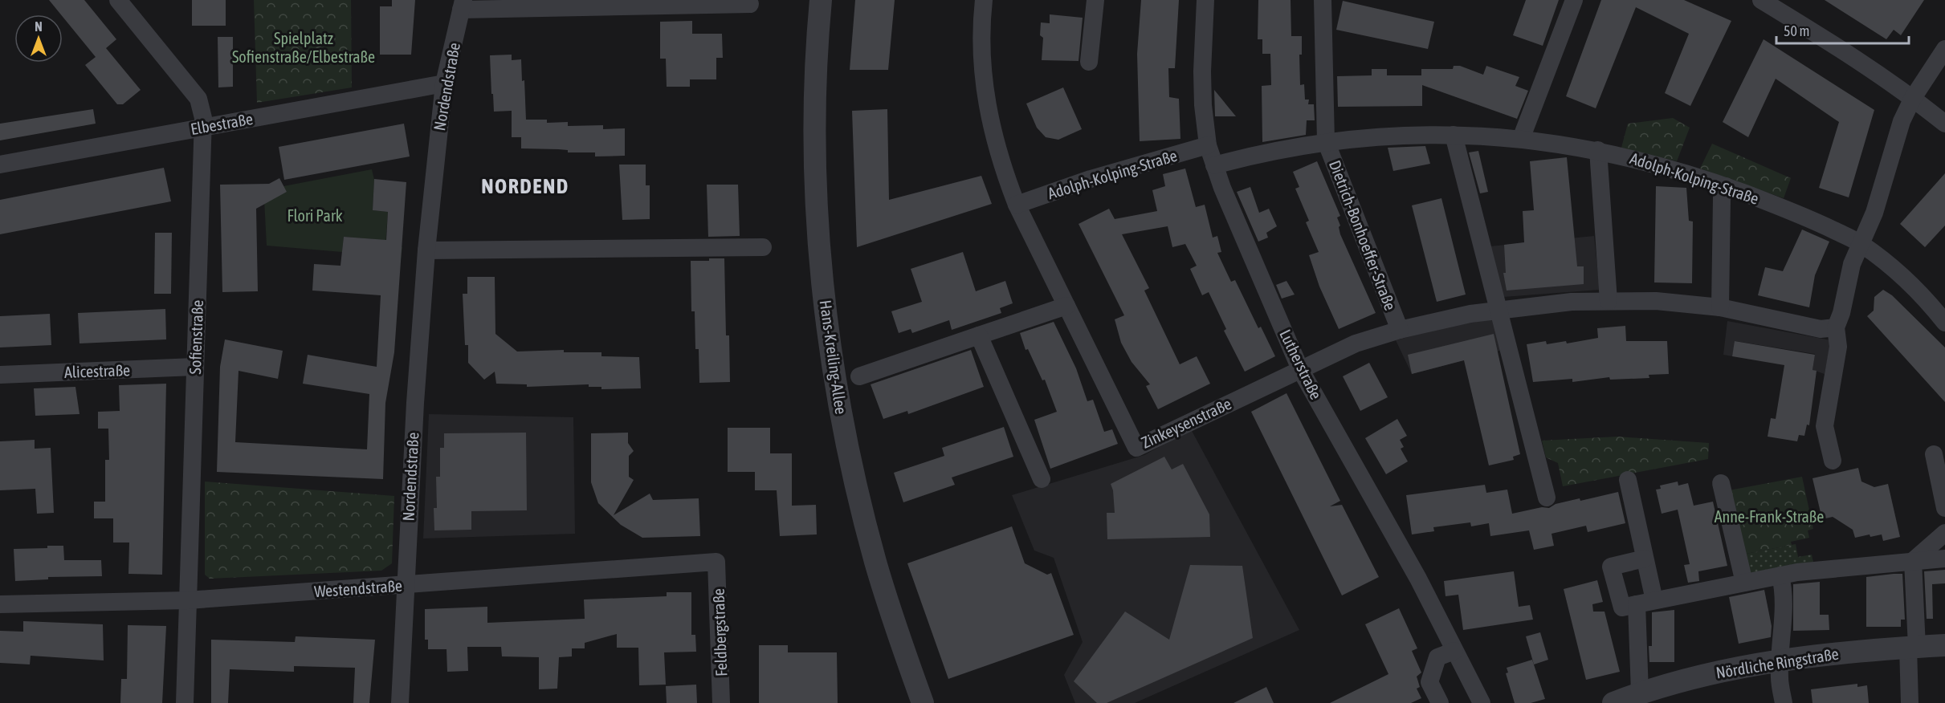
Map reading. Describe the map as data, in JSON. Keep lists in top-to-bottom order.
{
  "streets": {
    "street": [
      "Nordendstraße",
      "Elbestraße",
      "Adolph-Kolping-Straße",
      "Dietrich-Bonhoeffer-Straße",
      "Sofienstraße",
      "Hans-Kreiling-Allee",
      "Lutherstraße",
      "Alicestraße",
      "Zinkeysenstraße",
      "Westendstraße",
      "Feldbergstraße",
      "Nördliche Ringstraße"
    ]
  },
  "crossings": [
    ["Nordendstraße", "Elbestraße"],
    ["Nordendstraße", "Westendstraße"],
    ["Elbestraße", "Sofienstraße"],
    ["Adolph-Kolping-Straße", "Dietrich-Bonhoeffer-Straße"],
    ["Adolph-Kolping-Straße", "Lutherstraße"],
    ["Adolph-Kolping-Straße", "Zinkeysenstraße"],
    ["Dietrich-Bonhoeffer-Straße", "Lutherstraße"],
    ["Dietrich-Bonhoeffer-Straße", "Zinkeysenstraße"],
    ["Sofienstraße", "Alicestraße"],
    ["Sofienstraße", "Westendstraße"],
    ["Lutherstraße", "Zinkeysenstraße"],
    ["Westendstraße", "Feldbergstraße"]
  ],
  "districts": ["NORDEND"],
  "parks": ["Spielplatz Sofienstraße/Elbestraße", "Flori Park", "Anne-Frank-Straße"],
  "scale_bar": "50 m",
  "north": "top"
}
